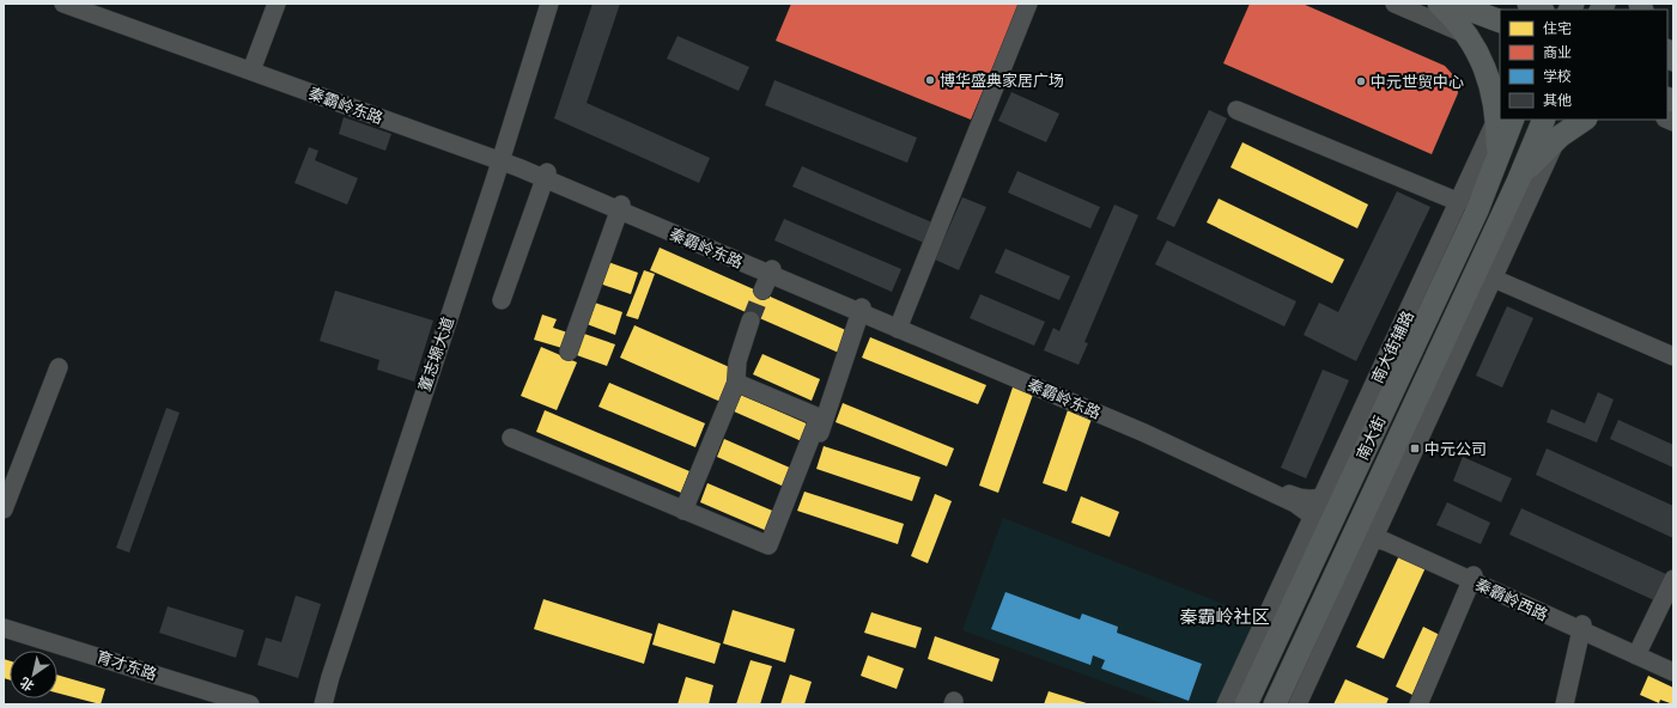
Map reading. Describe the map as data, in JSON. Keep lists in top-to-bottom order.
{
  "streets": {
    "main road": ["南大街"],
    "street": [
      "秦霸岭东路",
      "南大街辅路",
      "董志塬大道",
      "秦霸岭西路",
      "育才东路"
    ]
  },
  "crossings": [
    ["秦霸岭东路", "南大街辅路"],
    ["秦霸岭东路", "董志塬大道"],
    ["秦霸岭东路", "南大街"]
  ],
  "districts": ["秦霸岭社区"],
  "places": {
    "other": ["博华盛典家居广场", "中元世贸中心"],
    "transit": ["中元公司"]
  },
  "legend": [
    "住宅",
    "商业",
    "学校",
    "其他"
  ],
  "north": "bottom left"
}
